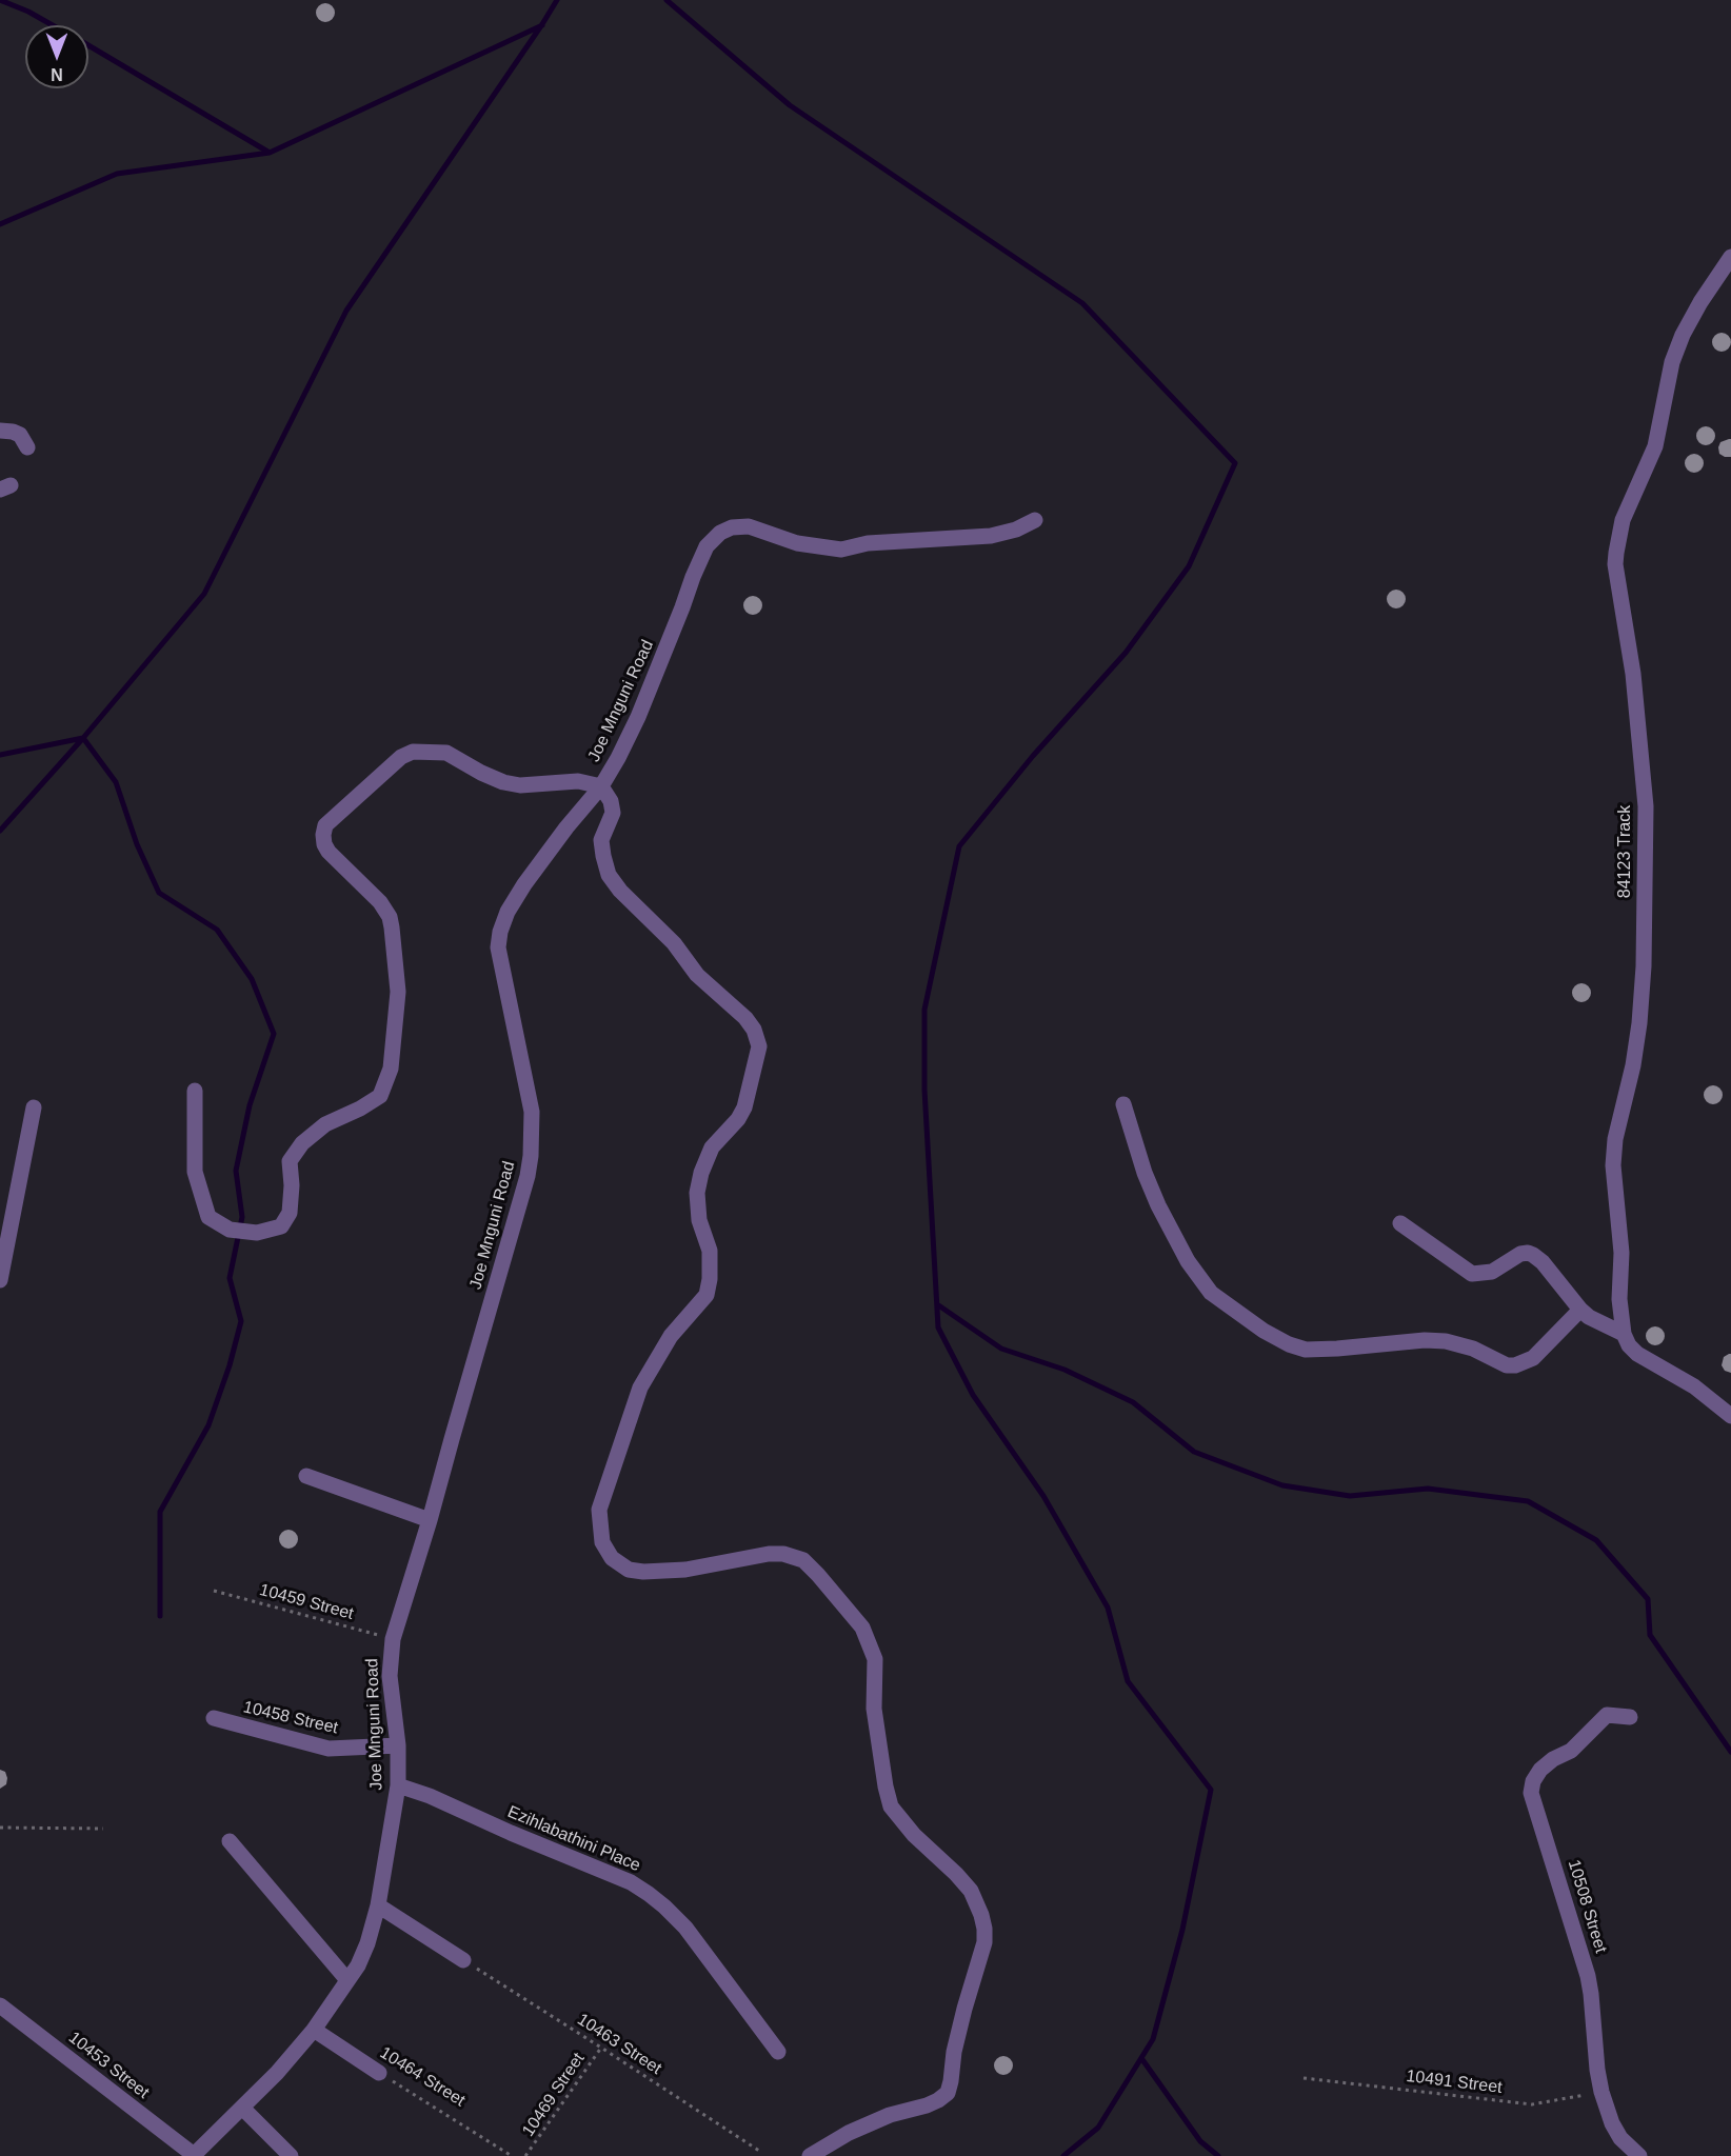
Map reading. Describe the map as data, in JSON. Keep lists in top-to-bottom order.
{
  "streets": {
    "street": [
      "Joe Mnguni Road",
      "84123 Track",
      "10458 Street",
      "Ezihlabathini Place",
      "10508 Street",
      "10453 Street",
      "10464 Street"
    ],
    "path": [
      "10459 Street",
      "10463 Street",
      "10491 Street",
      "10469 Street"
    ]
  },
  "crossings": [
    ["Joe Mnguni Road", "10459 Street"],
    ["Joe Mnguni Road", "10458 Street"],
    ["Joe Mnguni Road", "Ezihlabathini Place"],
    ["Joe Mnguni Road", "10453 Street"],
    ["Joe Mnguni Road", "10464 Street"],
    ["10508 Street", "10491 Street"],
    ["10463 Street", "10469 Street"]
  ],
  "north": "bottom"
}
